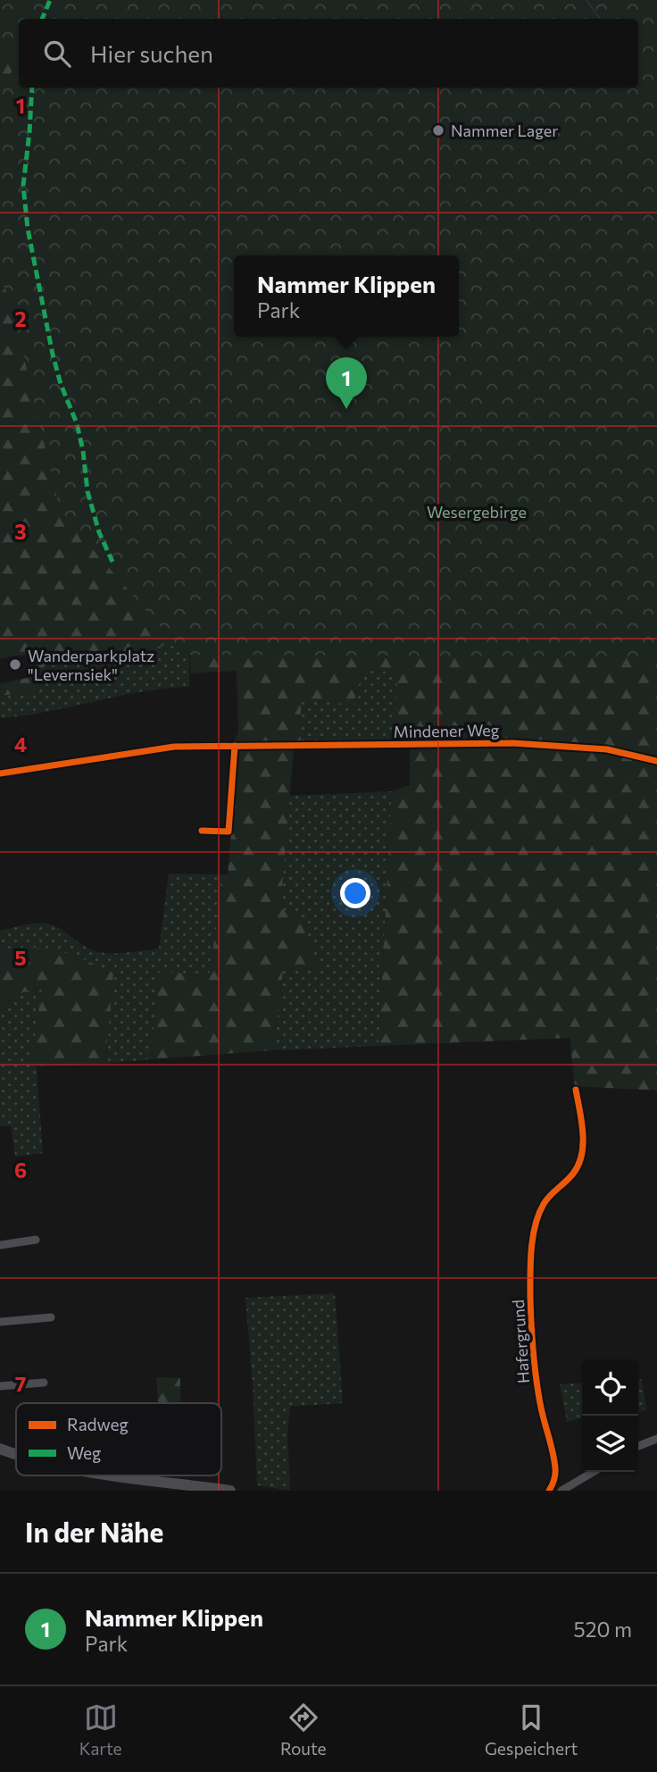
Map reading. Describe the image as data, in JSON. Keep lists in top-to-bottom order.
{
  "streets": {
    "street": ["Mindener Weg", "Hafergrund"]
  },
  "parks": ["Wesergebirge"],
  "places": ["Nammer Lager", "Wanderparkplatz \"Levernsiek\""],
  "legend": ["Radweg", "Weg"],
  "page": {
    "search": "Hier suchen",
    "popup": ["Nammer Klippen", "Park"],
    "pins": "1",
    "heading": "In der Nähe",
    "list": [
      {
        "mark": "1",
        "name": "Nammer Klippen",
        "note": "Park",
        "value": "520 m"
      }
    ],
    "nav": ["Karte", "Route", "Gespeichert"]
  },
  "grid": {
    "rows": [
      "1",
      "2",
      "3",
      "4",
      "5",
      "6",
      "7"
    ]
  }
}
